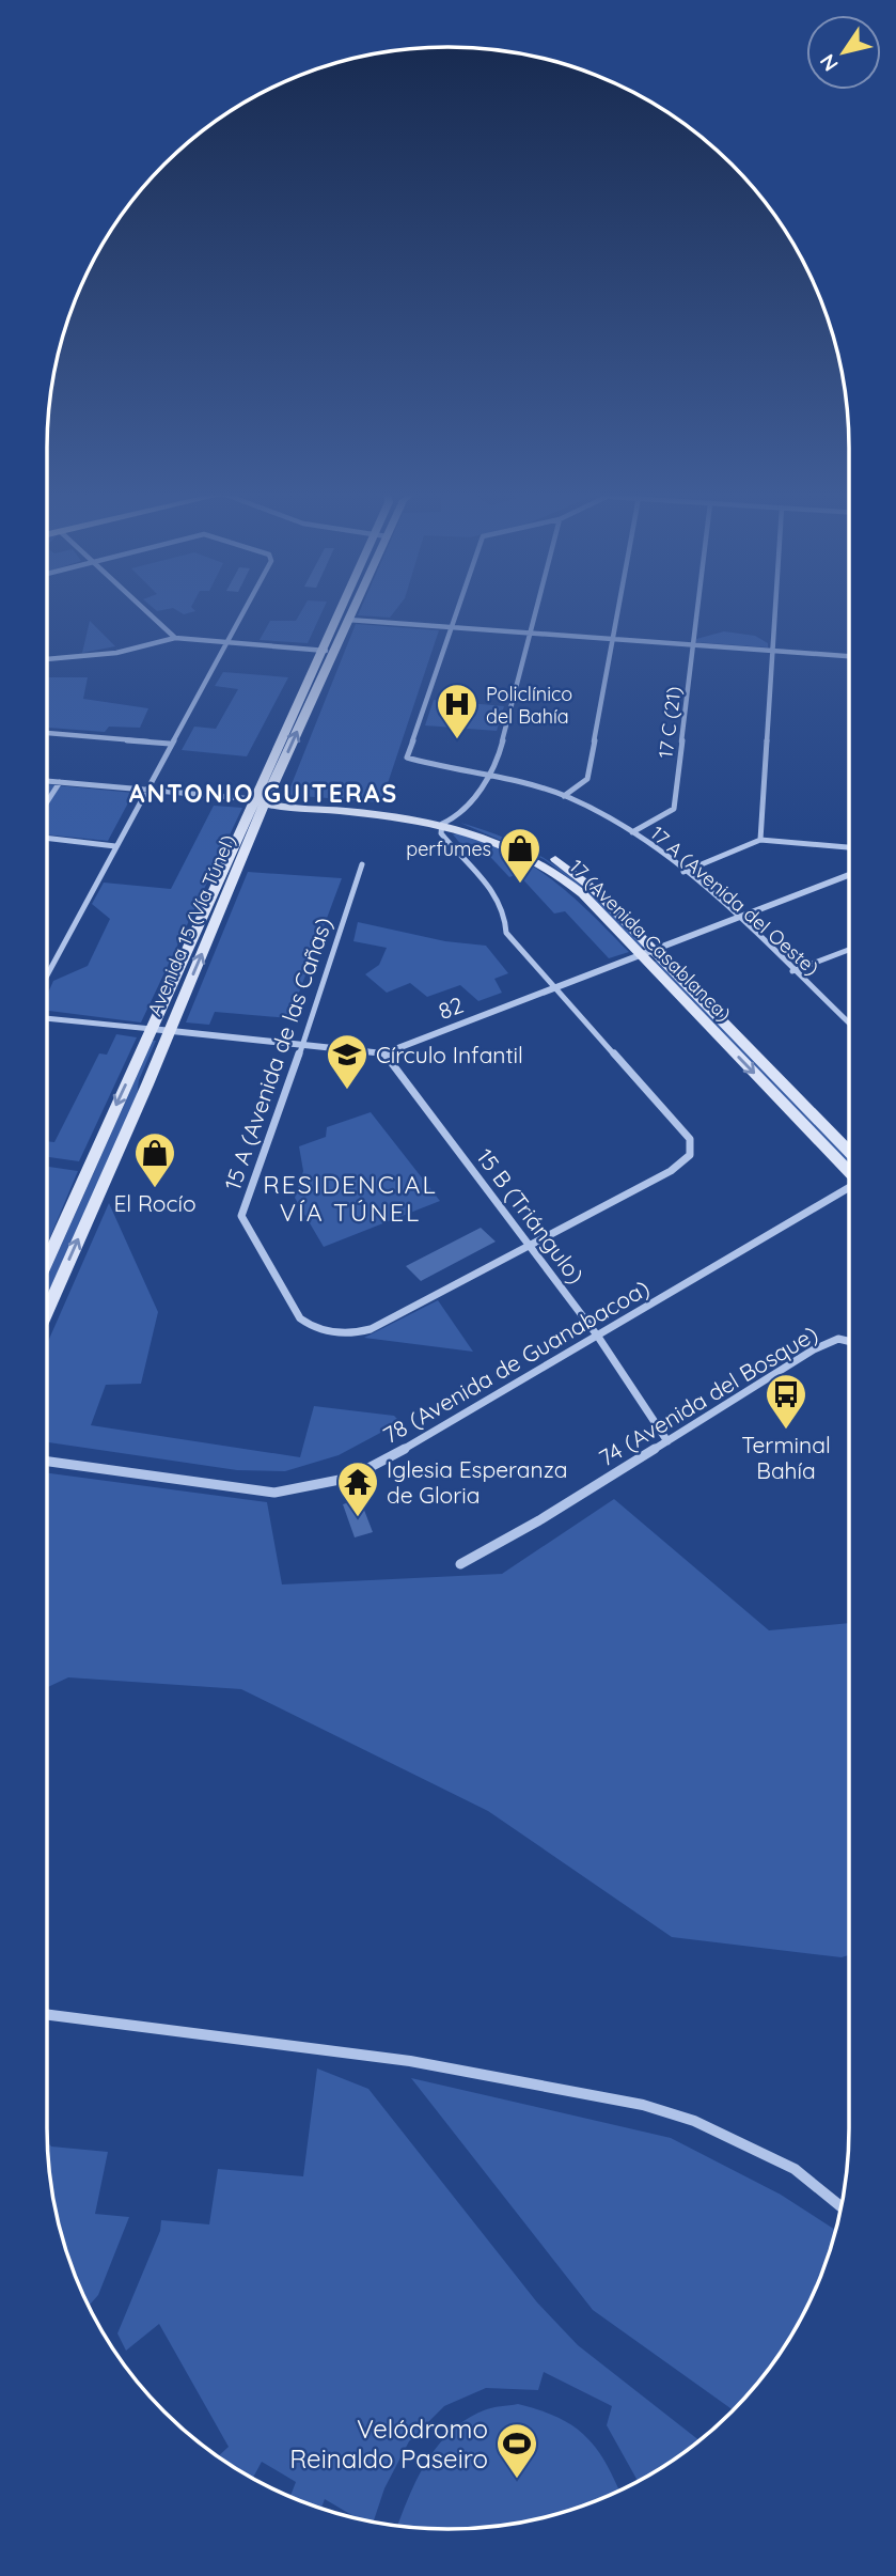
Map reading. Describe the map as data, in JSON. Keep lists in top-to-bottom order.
{
  "streets": {
    "main road": ["Avenida 15 (Vía Túnel)", "17 (Avenida Casablanca)"],
    "street": [
      "17 C (21)",
      "17 A (Avenida del Oeste)",
      "82",
      "15 A (Avenida de las Cañas)",
      "15 B (Triángulo)",
      "78 (Avenida de Guanabacoa)",
      "74 (Avenida del Bosque)"
    ]
  },
  "crossings": [
    ["17 C (21)", "17 A (Avenida del Oeste)"],
    ["17 A (Avenida del Oeste)", "82"],
    ["Avenida 15 (Vía Túnel)", "17 (Avenida Casablanca)"],
    ["Avenida 15 (Vía Túnel)", "82"],
    ["17 (Avenida Casablanca)", "82"],
    ["82", "15 A (Avenida de las Cañas)"],
    ["82", "15 B (Triángulo)"],
    ["15 A (Avenida de las Cañas)", "15 B (Triángulo)"],
    ["15 B (Triángulo)", "78 (Avenida de Guanabacoa)"],
    ["15 B (Triángulo)", "74 (Avenida del Bosque)"]
  ],
  "districts": ["ANTONIO GUITERAS", "RESIDENCIAL VÍA TÚNEL"],
  "places": {
    "hospital": ["Policlínico del Bahía"],
    "shop": ["perfumes", "El Rocío"],
    "school or university": ["Círculo Infantil"],
    "bus stop": ["Terminal Bahía"],
    "temple": ["Iglesia Esperanza de Gloria"],
    "sports": ["Velódromo Reinaldo Paseiro"]
  },
  "north": "bottom left"
}
